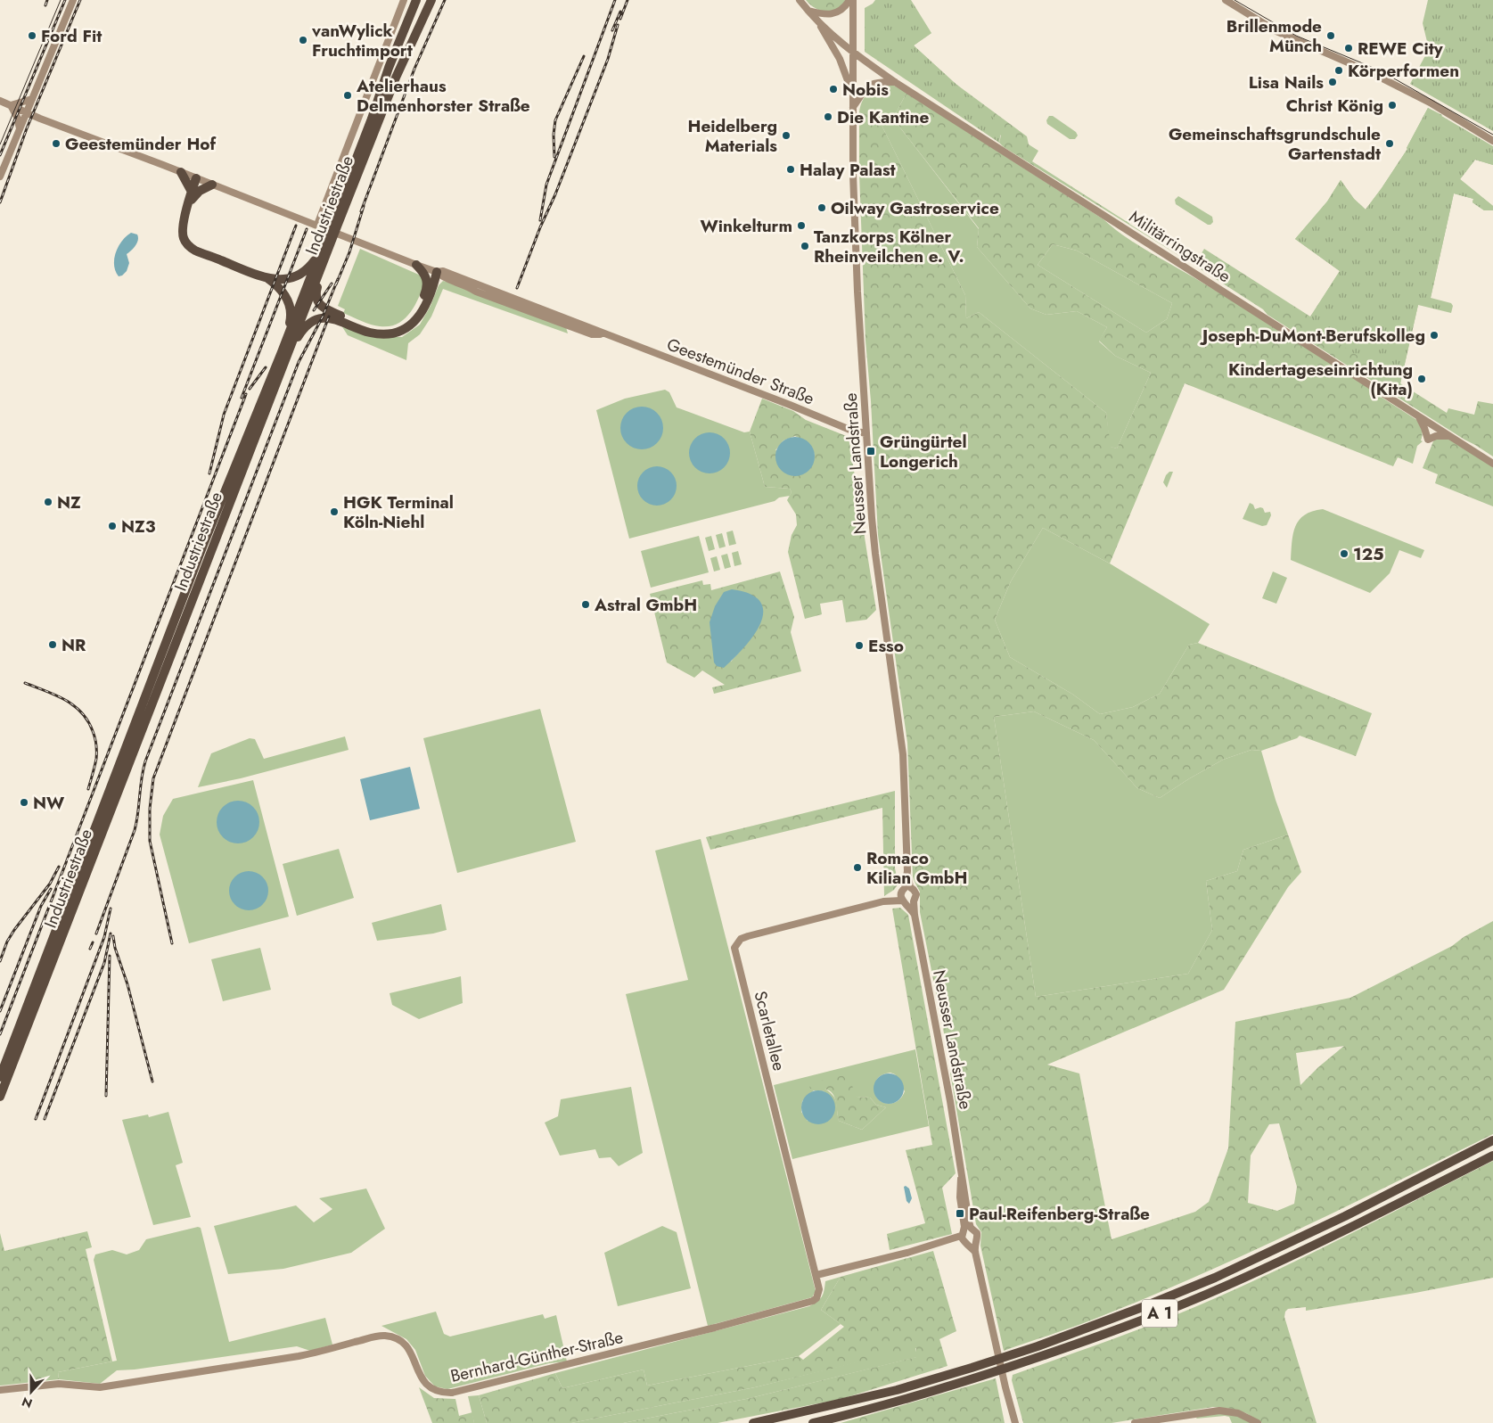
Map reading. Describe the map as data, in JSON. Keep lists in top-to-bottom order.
{
  "streets": {
    "highway": ["Industriestraße", "A 1"],
    "street": [
      "Militärringstraße",
      "Geestemünder Straße",
      "Neusser Landstraße",
      "Scarletallee",
      "Bernhard-Günther-Straße"
    ]
  },
  "crossings": [
    ["Industriestraße", "Geestemünder Straße"],
    ["Militärringstraße", "Neusser Landstraße"],
    ["Geestemünder Straße", "Neusser Landstraße"],
    ["Neusser Landstraße", "Scarletallee"],
    ["Scarletallee", "Bernhard-Günther-Straße"]
  ],
  "places": {
    "other": [
      "Ford Fit",
      "Brillenmode Münch",
      "vanWylick Fruchtimport",
      "REWE City",
      "Körperformen",
      "Lisa Nails",
      "Nobis",
      "Atelierhaus Delmenhorster Straße",
      "Christ König",
      "Die Kantine",
      "Heidelberg Materials",
      "Geestemünder Hof",
      "Gemeinschaftsgrundschule Gartenstadt",
      "Halay Palast",
      "Oilway Gastroservice",
      "Winkelturm",
      "Tanzkorps Kölner Rheinveilchen e. V.",
      "Joseph-DuMont-Berufskolleg",
      "Kindertageseinrichtung (Kita)",
      "NZ",
      "HGK Terminal Köln-Niehl",
      "NZ3",
      "125",
      "Astral GmbH",
      "NR",
      "Esso",
      "NW",
      "Romaco Kilian GmbH"
    ],
    "transit": ["Grüngürtel Longerich", "Paul-Reifenberg-Straße"]
  },
  "north": "bottom"
}
